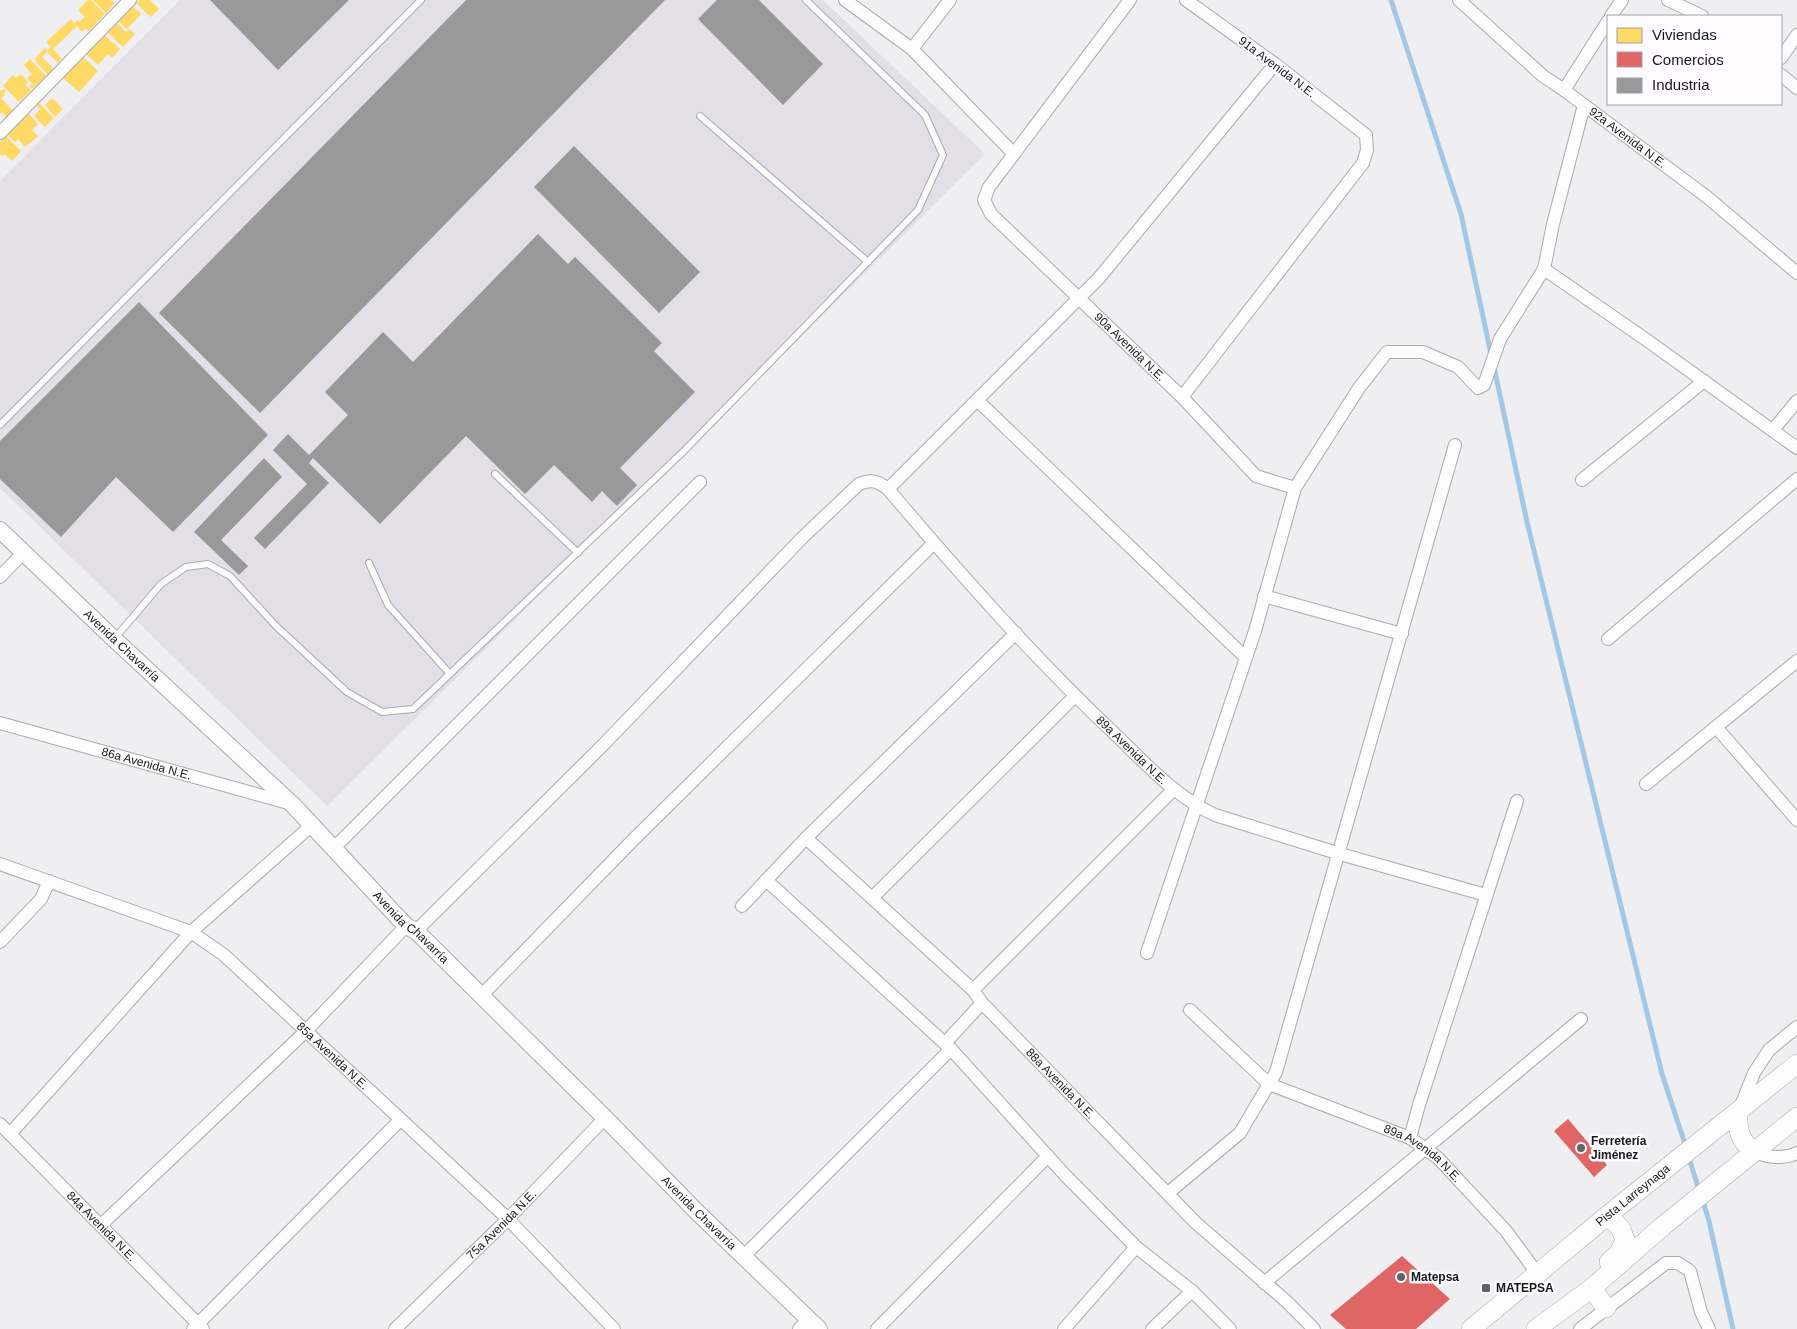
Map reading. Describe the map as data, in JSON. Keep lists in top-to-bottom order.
{
  "streets": {
    "main road": ["Pista Larreynaga"],
    "street": [
      "91a Avenida N.E.",
      "92a Avenida N.E.",
      "90a Avenida N.E.",
      "Avenida Chavarría",
      "89a Avenida N.E.",
      "86a Avenida N.E.",
      "85a Avenida N.E.",
      "88a Avenida N.E.",
      "75a Avenida N.E.",
      "84a Avenida N.E."
    ]
  },
  "crossings": [
    ["91a Avenida N.E.", "90a Avenida N.E."],
    ["Avenida Chavarría", "86a Avenida N.E."],
    ["Avenida Chavarría", "75a Avenida N.E."],
    ["89a Avenida N.E.", "Pista Larreynaga"],
    ["85a Avenida N.E.", "75a Avenida N.E."]
  ],
  "places": {
    "other": ["Ferretería Jiménez", "Matepsa"],
    "transit": ["MATEPSA"]
  },
  "legend": ["Viviendas", "Comercios", "Industria"]
}
